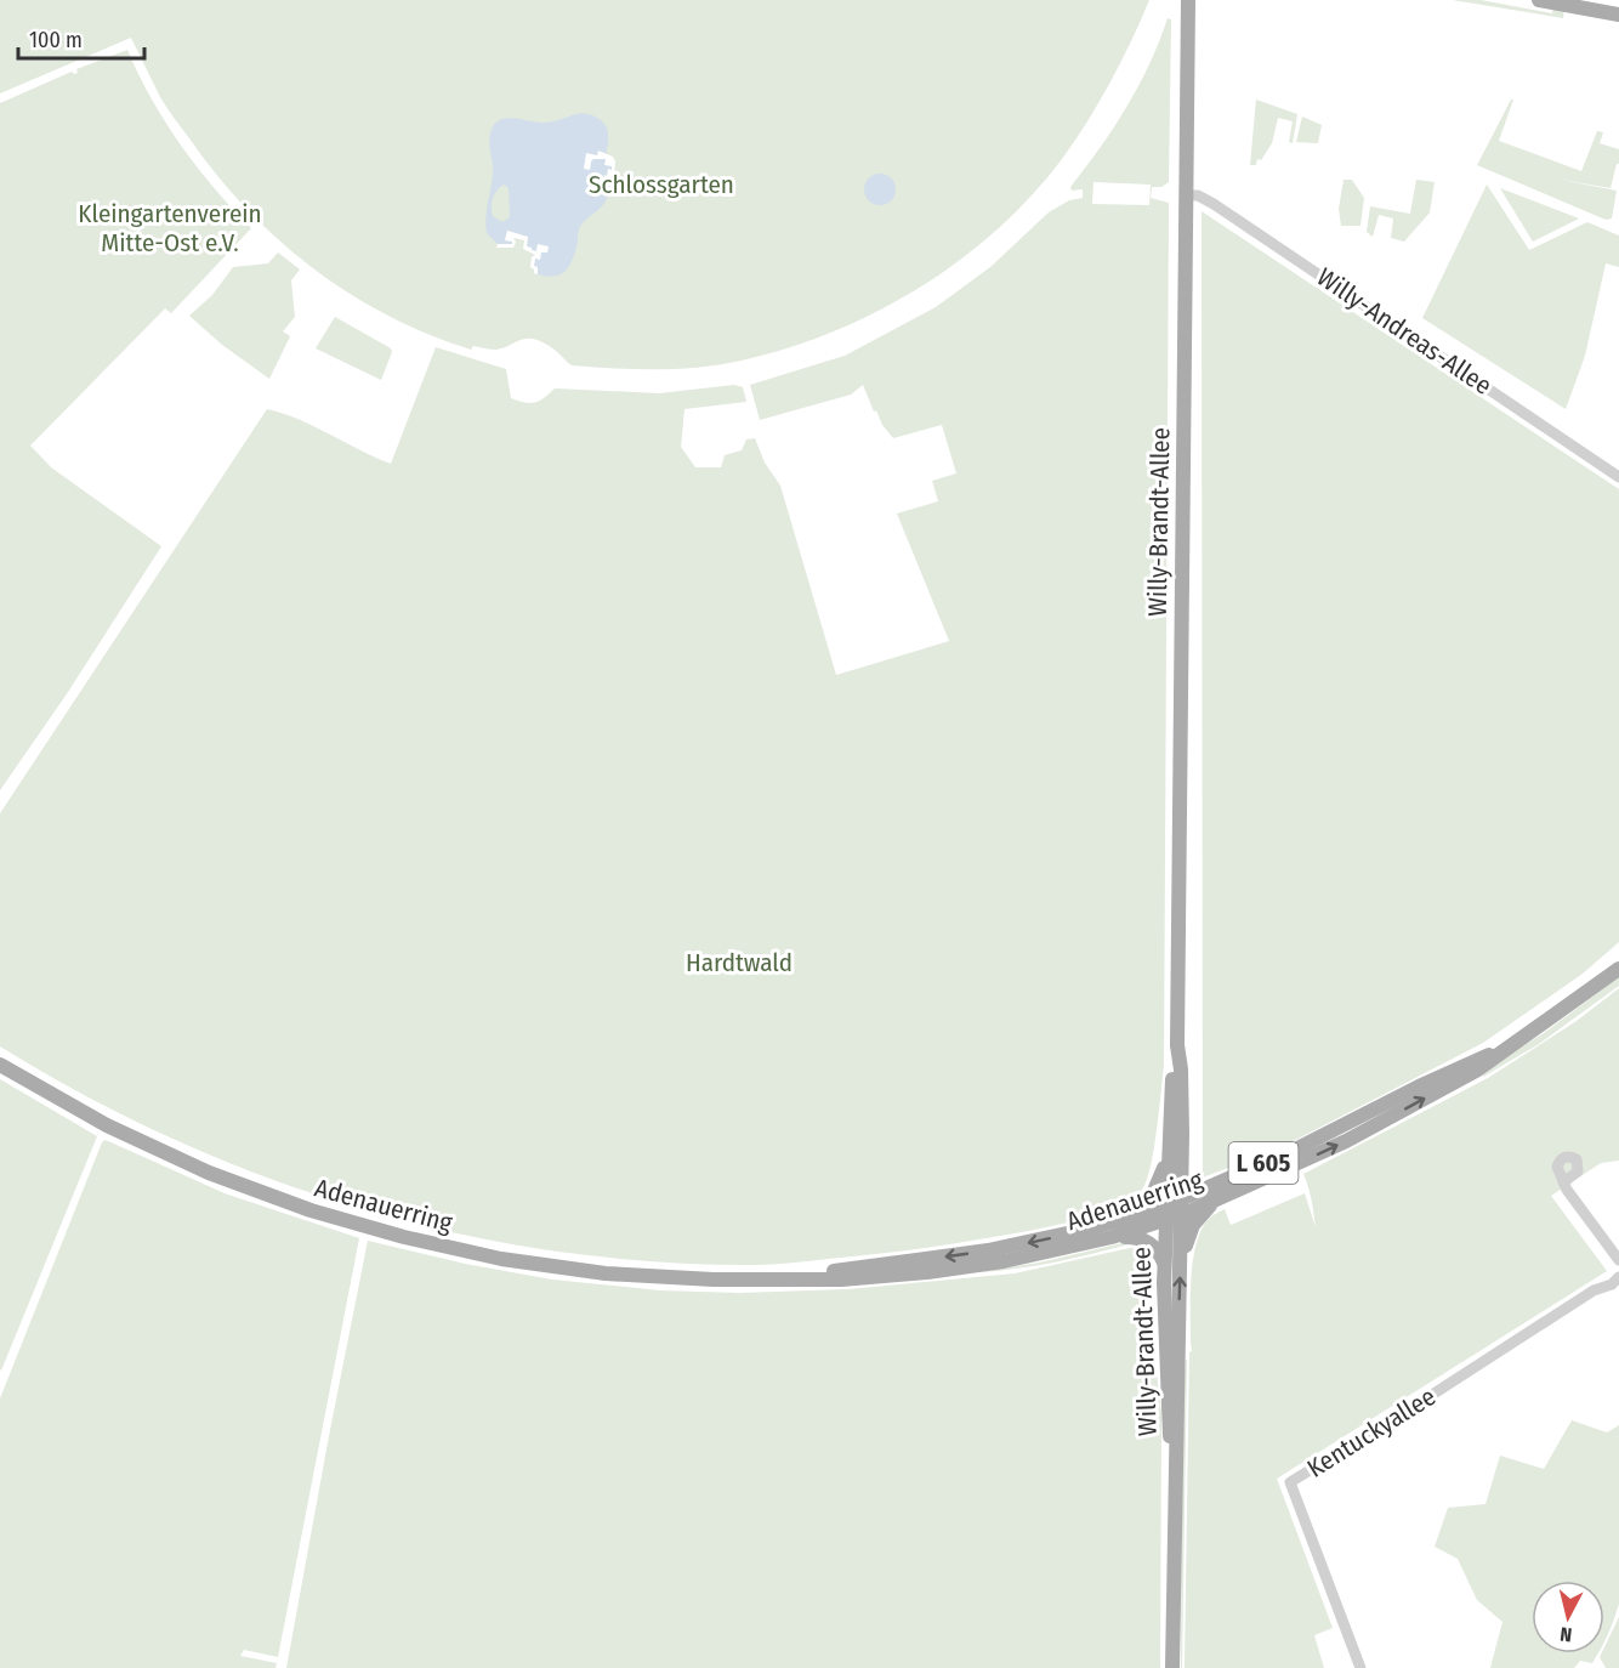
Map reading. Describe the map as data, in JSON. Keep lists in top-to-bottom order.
{
  "streets": {
    "main road": ["Willy-Brandt-Allee", "L 605", "Adenauerring"],
    "street": ["Willy-Andreas-Allee", "Kentuckyallee"]
  },
  "crossings": [
    ["Willy-Andreas-Allee", "Willy-Brandt-Allee"],
    ["Willy-Brandt-Allee", "Adenauerring"]
  ],
  "parks": ["Schlossgarten", "Kleingartenverein Mitte-Ost e.V.", "Hardtwald"],
  "scale_bar": "100 m",
  "north": "bottom"
}
